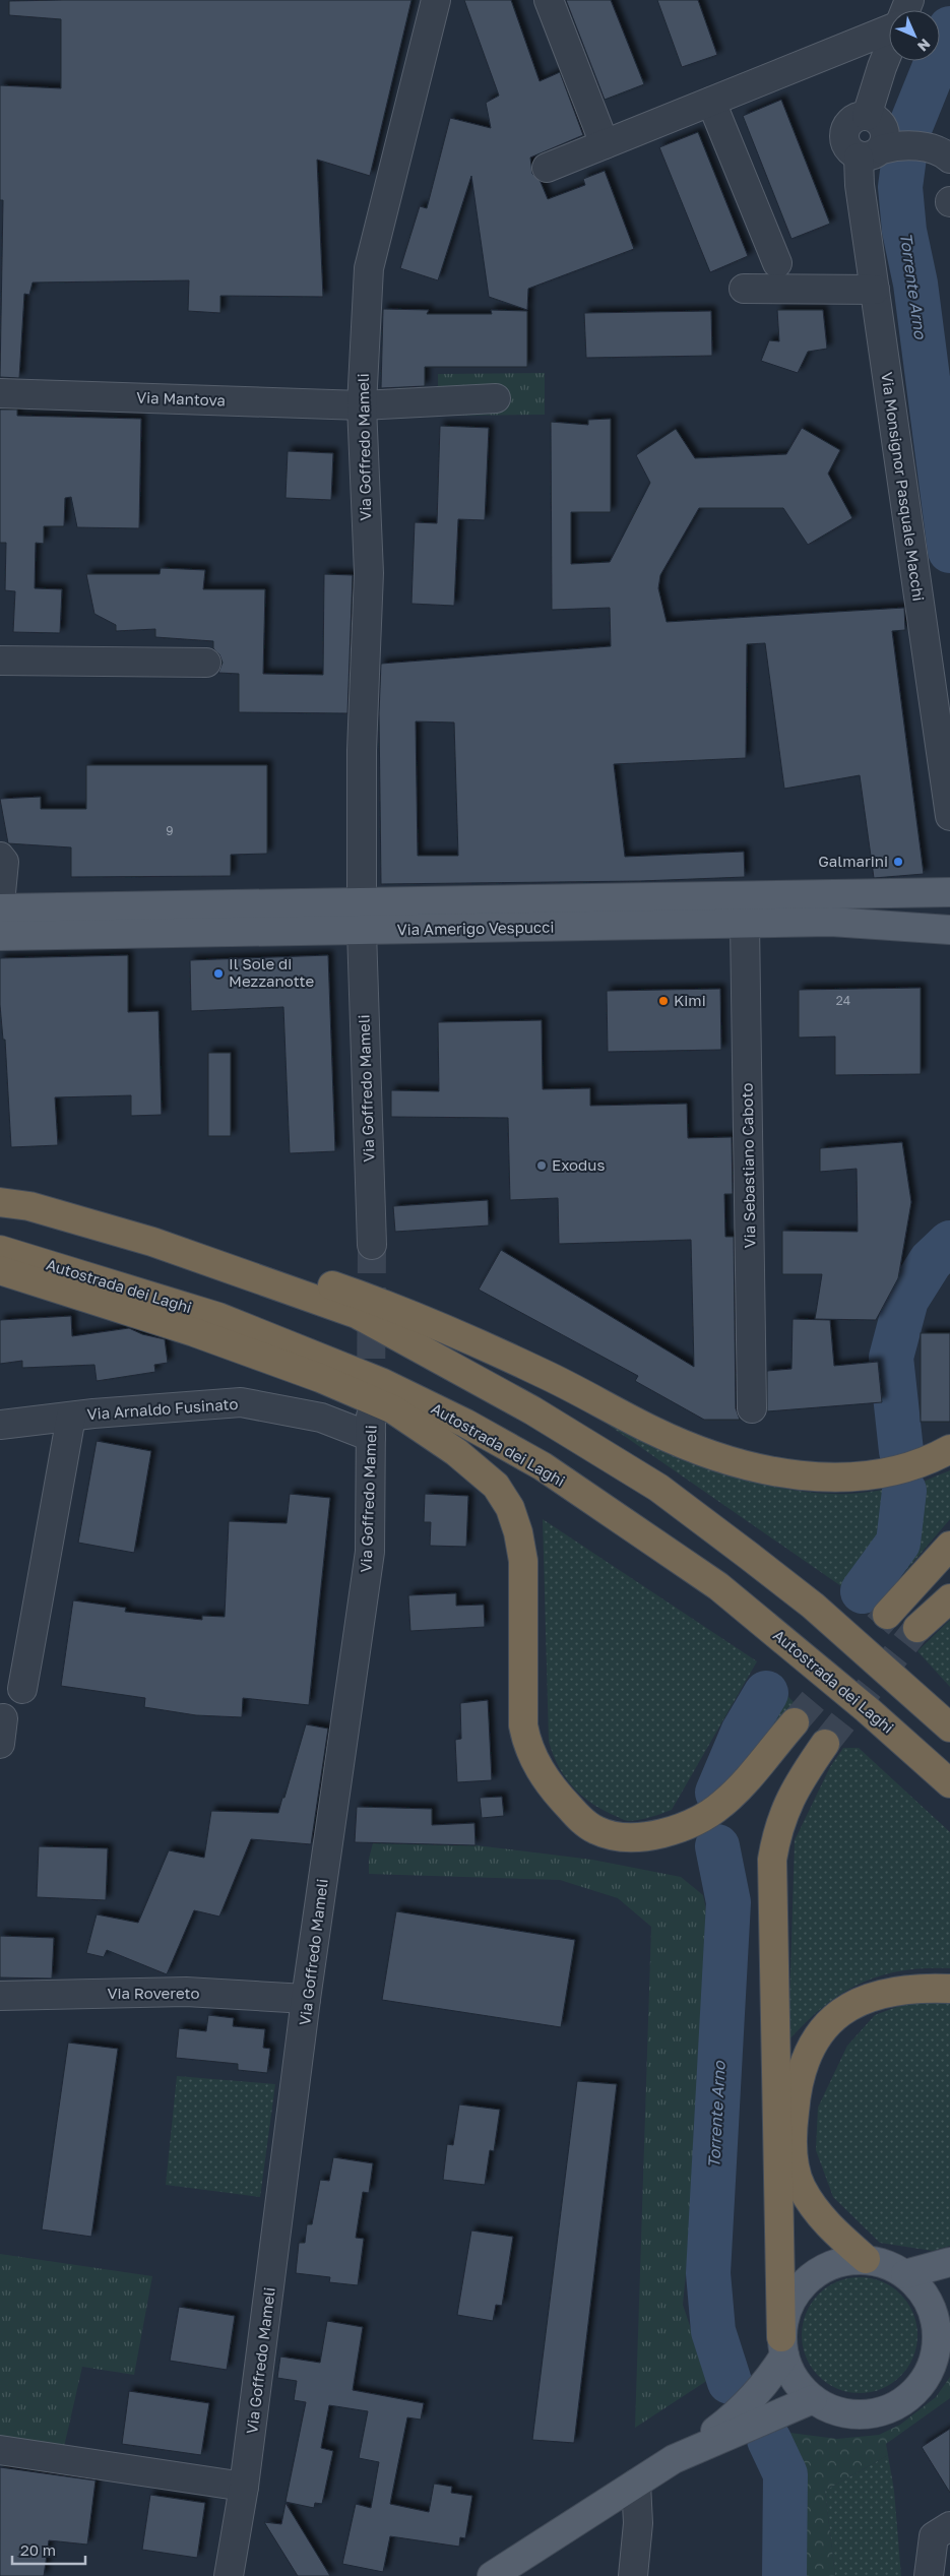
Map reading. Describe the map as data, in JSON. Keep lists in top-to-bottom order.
{
  "streets": {
    "highway": ["Autostrada dei Laghi"],
    "main road": ["Via Amerigo Vespucci"],
    "street": [
      "Via Mantova",
      "Via Goffredo Mameli",
      "Via Monsignor Pasquale Macchi",
      "Via Sebastiano Caboto",
      "Via Arnaldo Fusinato",
      "Via Rovereto"
    ]
  },
  "crossings": [
    ["Via Mantova", "Via Goffredo Mameli"],
    ["Via Goffredo Mameli", "Via Amerigo Vespucci"],
    ["Via Goffredo Mameli", "Via Arnaldo Fusinato"],
    ["Via Goffredo Mameli", "Via Rovereto"],
    ["Via Amerigo Vespucci", "Via Sebastiano Caboto"]
  ],
  "water": ["Torrente Arno"],
  "places": [
    "Galmarini",
    "Il Sole di Mezzanotte",
    "Kimi",
    "Exodus"
  ],
  "house_numbers": ["9", "24"],
  "scale_bar": "20 m",
  "north": "bottom right"
}
